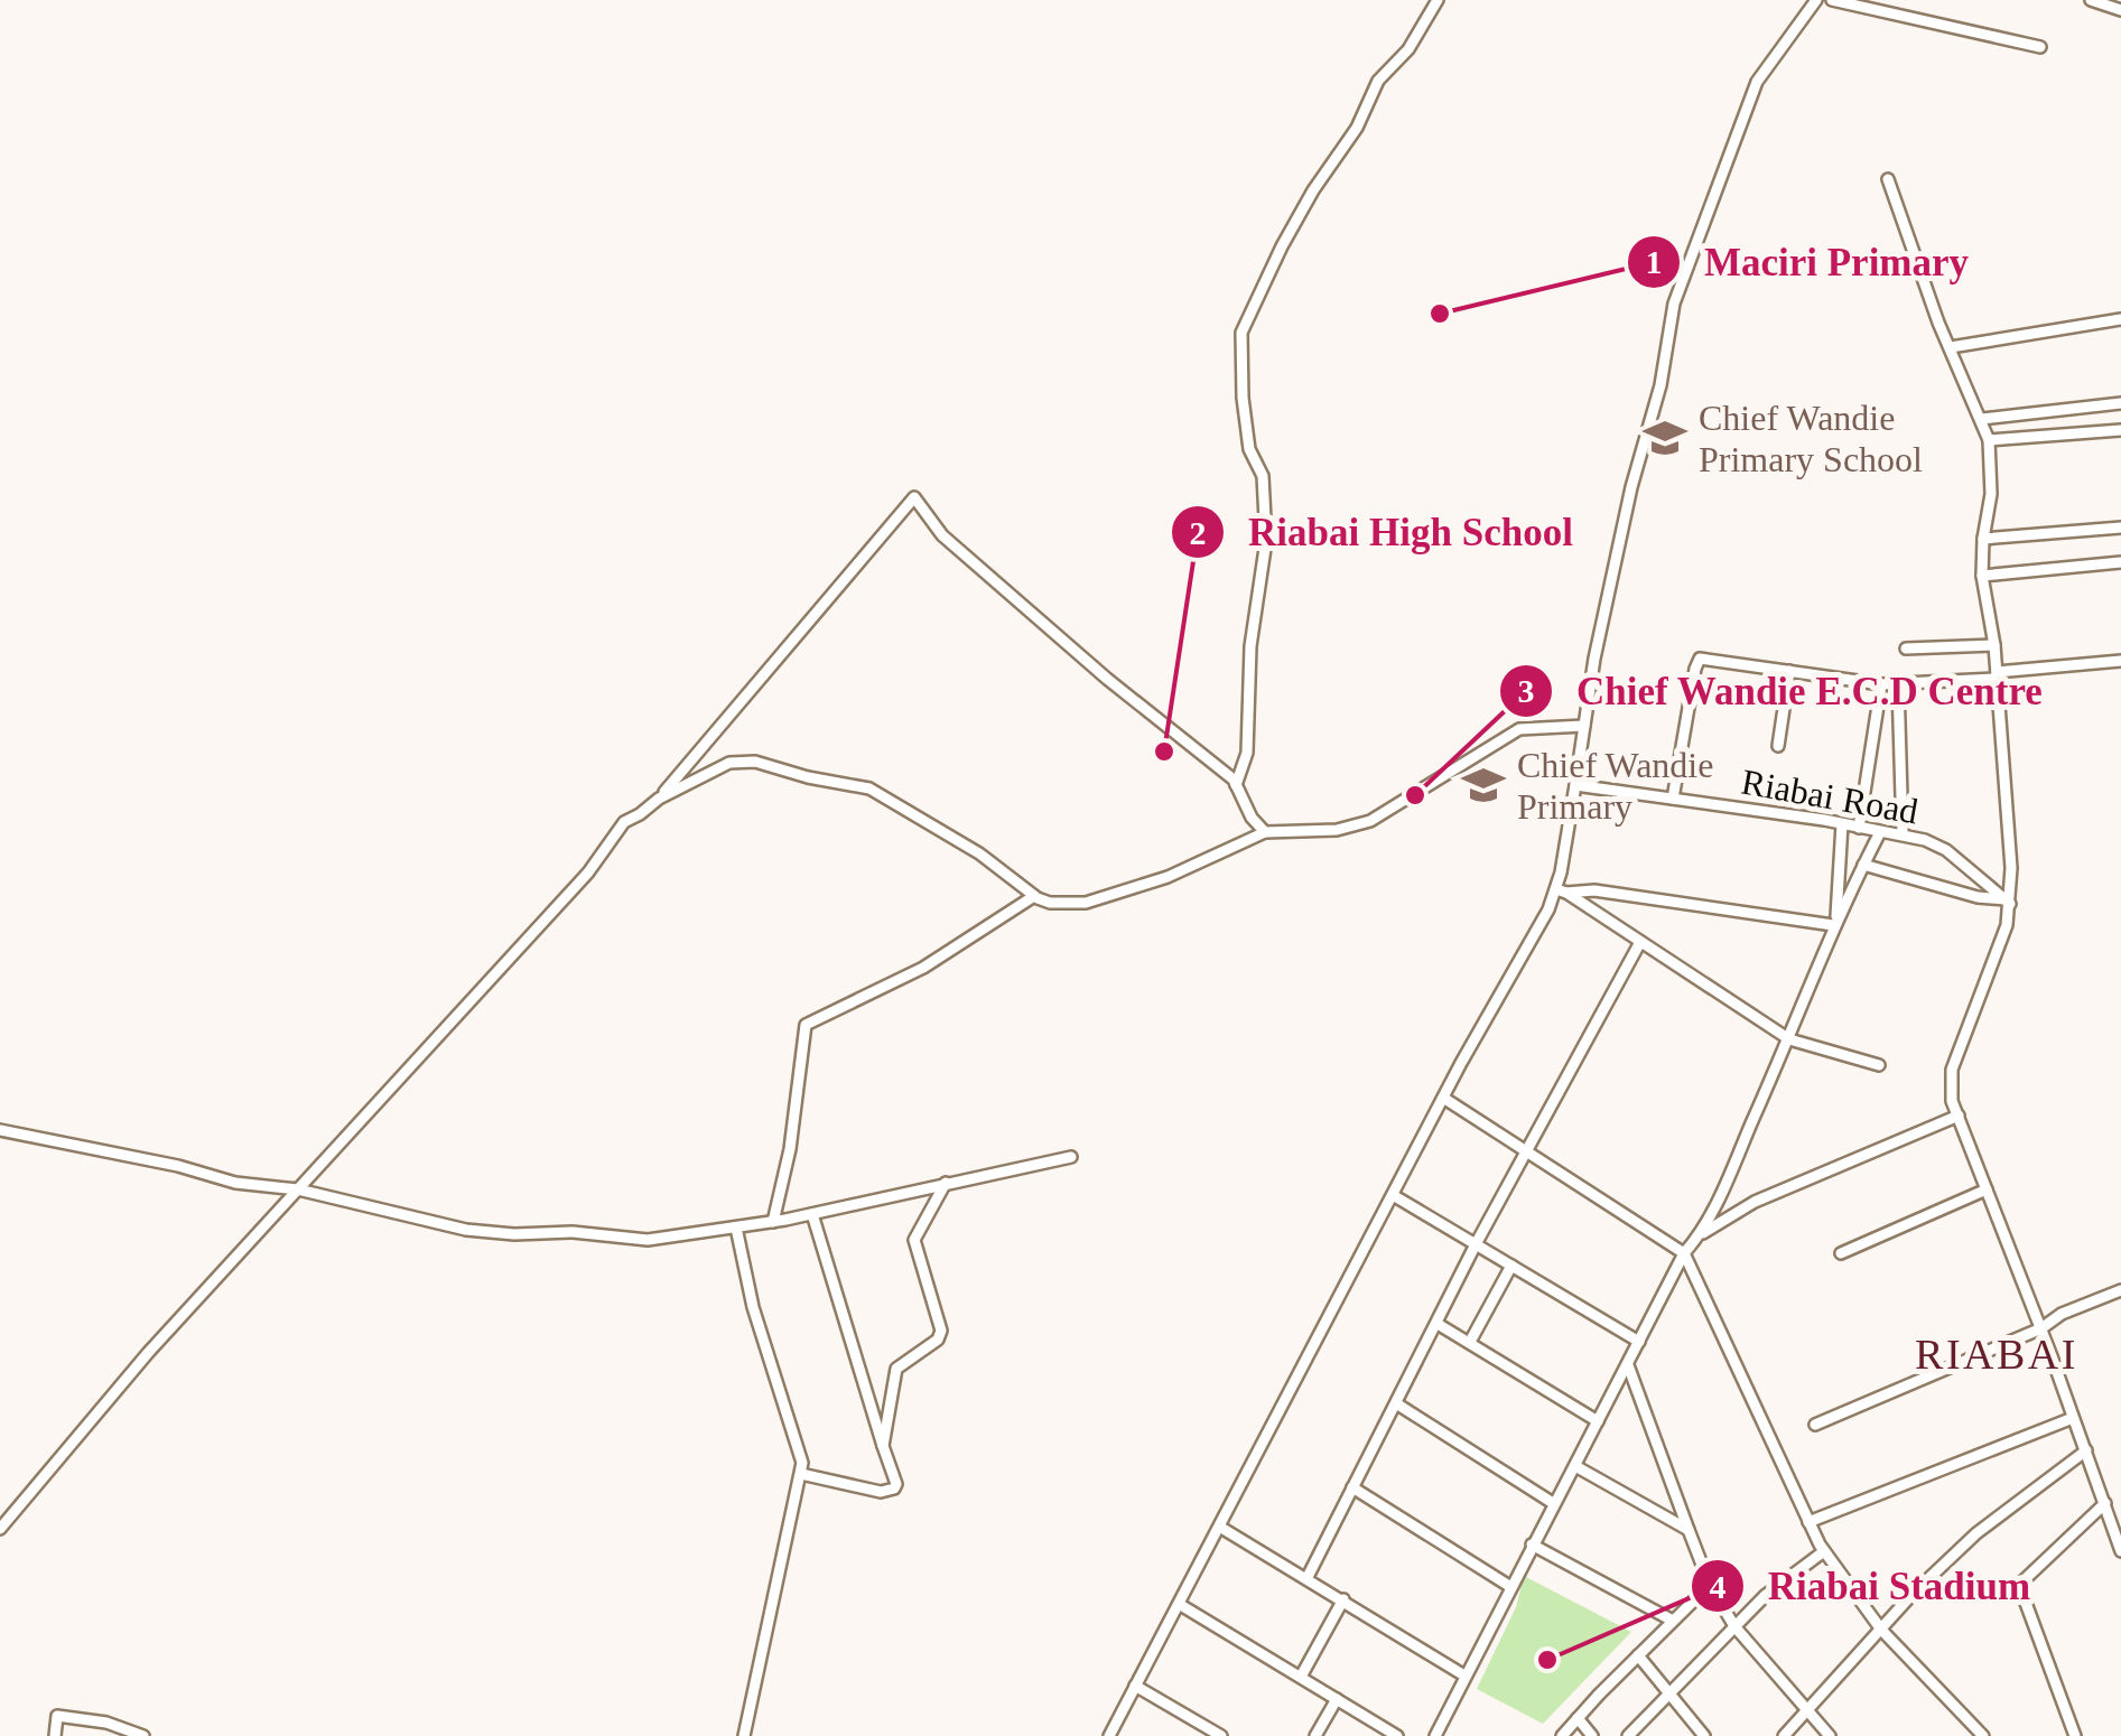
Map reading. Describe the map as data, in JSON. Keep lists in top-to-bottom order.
{
  "streets": {
    "street": ["Riabai Road"]
  },
  "districts": ["RIABAI"],
  "places": {
    "other": [
      "Maciri Primary",
      "Riabai High School",
      "Chief Wandie E.C.D Centre",
      "Riabai Stadium"
    ],
    "school or university": ["Chief Wandie Primary School", "Chief Wandie Primary"]
  }
}
